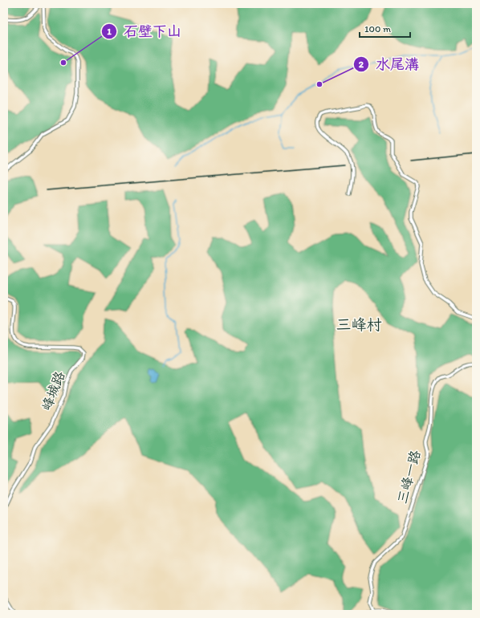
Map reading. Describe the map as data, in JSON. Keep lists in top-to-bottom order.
{
  "streets": {
    "street": ["峰城路", "三峰一路"]
  },
  "districts": ["三峰村"],
  "places": ["石壁下山", "水尾溝"],
  "scale_bar": "100 m"
}
